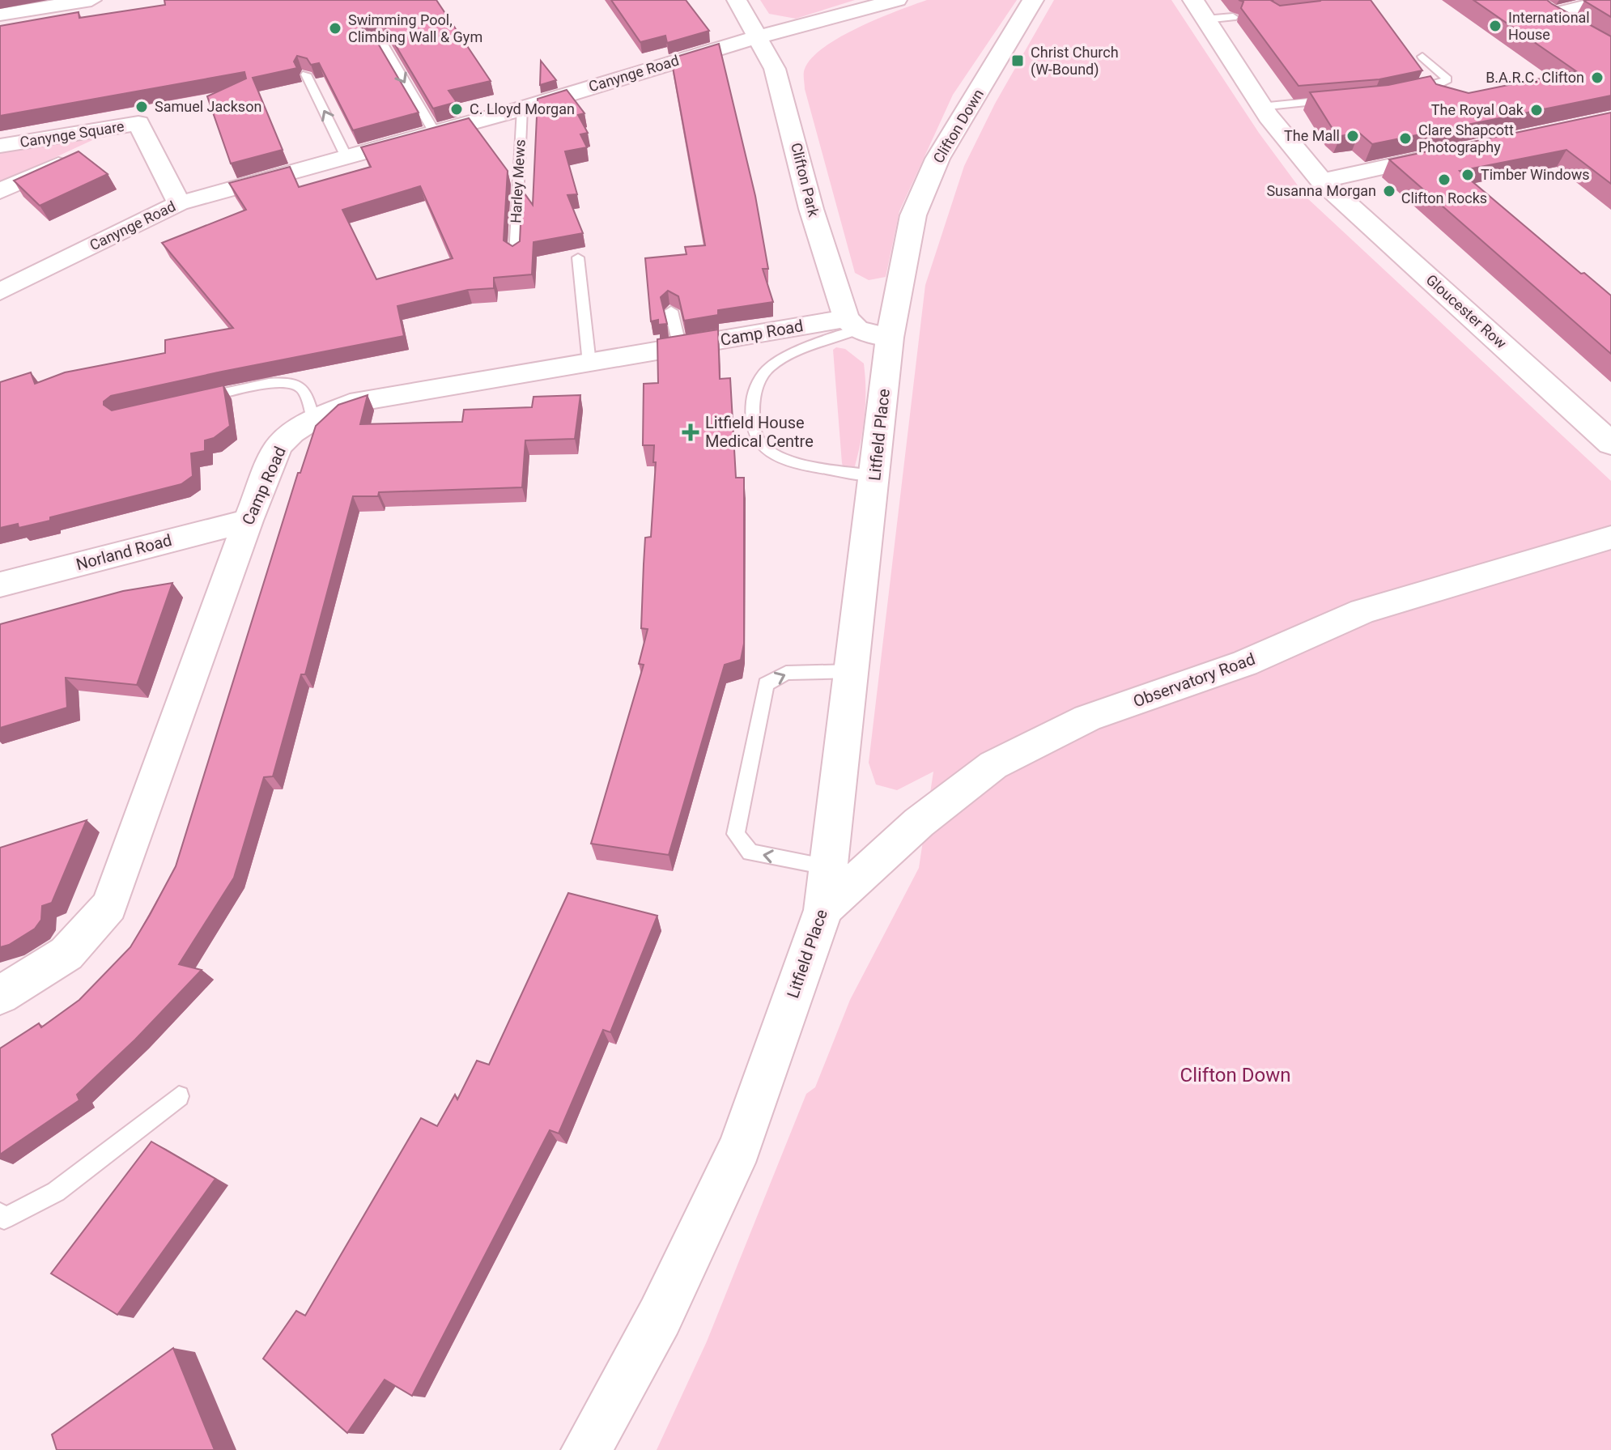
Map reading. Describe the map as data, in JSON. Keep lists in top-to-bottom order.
{
  "streets": {
    "street": [
      "Canynge Road",
      "Clifton Down",
      "Canynge Square",
      "Clifton Park",
      "Gloucester Row",
      "Camp Road",
      "Litfield Place",
      "Norland Road",
      "Observatory Road"
    ],
    "lane": ["Harley Mews"]
  },
  "crossings": [
    ["Canynge Road", "Canynge Square"],
    ["Canynge Road", "Clifton Park"],
    ["Canynge Road", "Harley Mews"],
    ["Clifton Down", "Clifton Park"],
    ["Clifton Down", "Camp Road"],
    ["Clifton Down", "Litfield Place"],
    ["Clifton Park", "Camp Road"],
    ["Clifton Park", "Litfield Place"],
    ["Camp Road", "Litfield Place"],
    ["Camp Road", "Norland Road"],
    ["Litfield Place", "Observatory Road"]
  ],
  "parks": ["Clifton Down"],
  "places": {
    "other": [
      "International House",
      "Swimming Pool, Climbing Wall & Gym",
      "B.A.R.C. Clifton",
      "Samuel Jackson",
      "C. Lloyd Morgan",
      "The Royal Oak",
      "The Mall",
      "Clare Shapcott Photography",
      "Timber Windows",
      "Clifton Rocks",
      "Susanna Morgan"
    ],
    "transit": ["Christ Church (W-Bound)"],
    "health": ["Litfield House Medical Centre"]
  }
}
